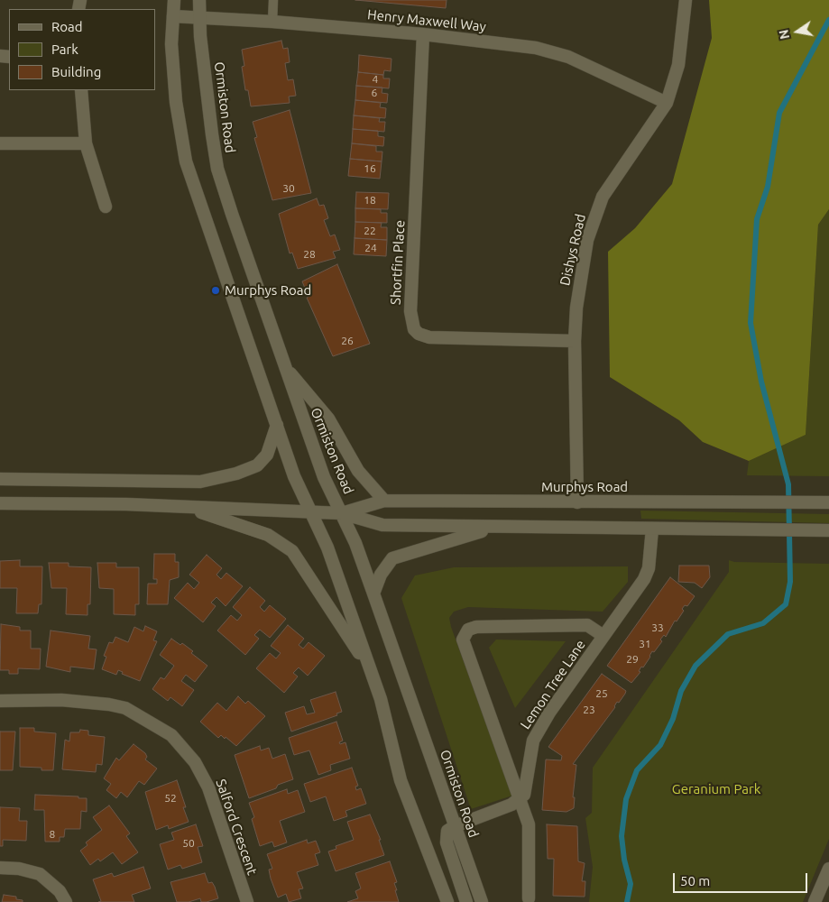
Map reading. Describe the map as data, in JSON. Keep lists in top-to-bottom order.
{
  "streets": {
    "main road": [
      "Henry Maxwell Way",
      "Ormiston Road",
      "Dishys Road",
      "Shortfin Place",
      "Murphys Road",
      "Lemon Tree Lane",
      "Salford Crescent"
    ]
  },
  "crossings": [
    ["Henry Maxwell Way", "Ormiston Road"],
    ["Henry Maxwell Way", "Dishys Road"],
    ["Henry Maxwell Way", "Shortfin Place"],
    ["Ormiston Road", "Murphys Road"],
    ["Dishys Road", "Shortfin Place"],
    ["Dishys Road", "Murphys Road"],
    ["Murphys Road", "Lemon Tree Lane"]
  ],
  "parks": ["Geranium Park"],
  "places": ["Murphys Road"],
  "house_numbers": [
    "4",
    "6",
    "16",
    "30",
    "18",
    "22",
    "24",
    "28",
    "26",
    "33",
    "31",
    "29",
    "25",
    "23",
    "52",
    "8",
    "50"
  ],
  "legend": ["Road", "Park", "Building"],
  "scale_bar": "50 m",
  "north": "left"
}
